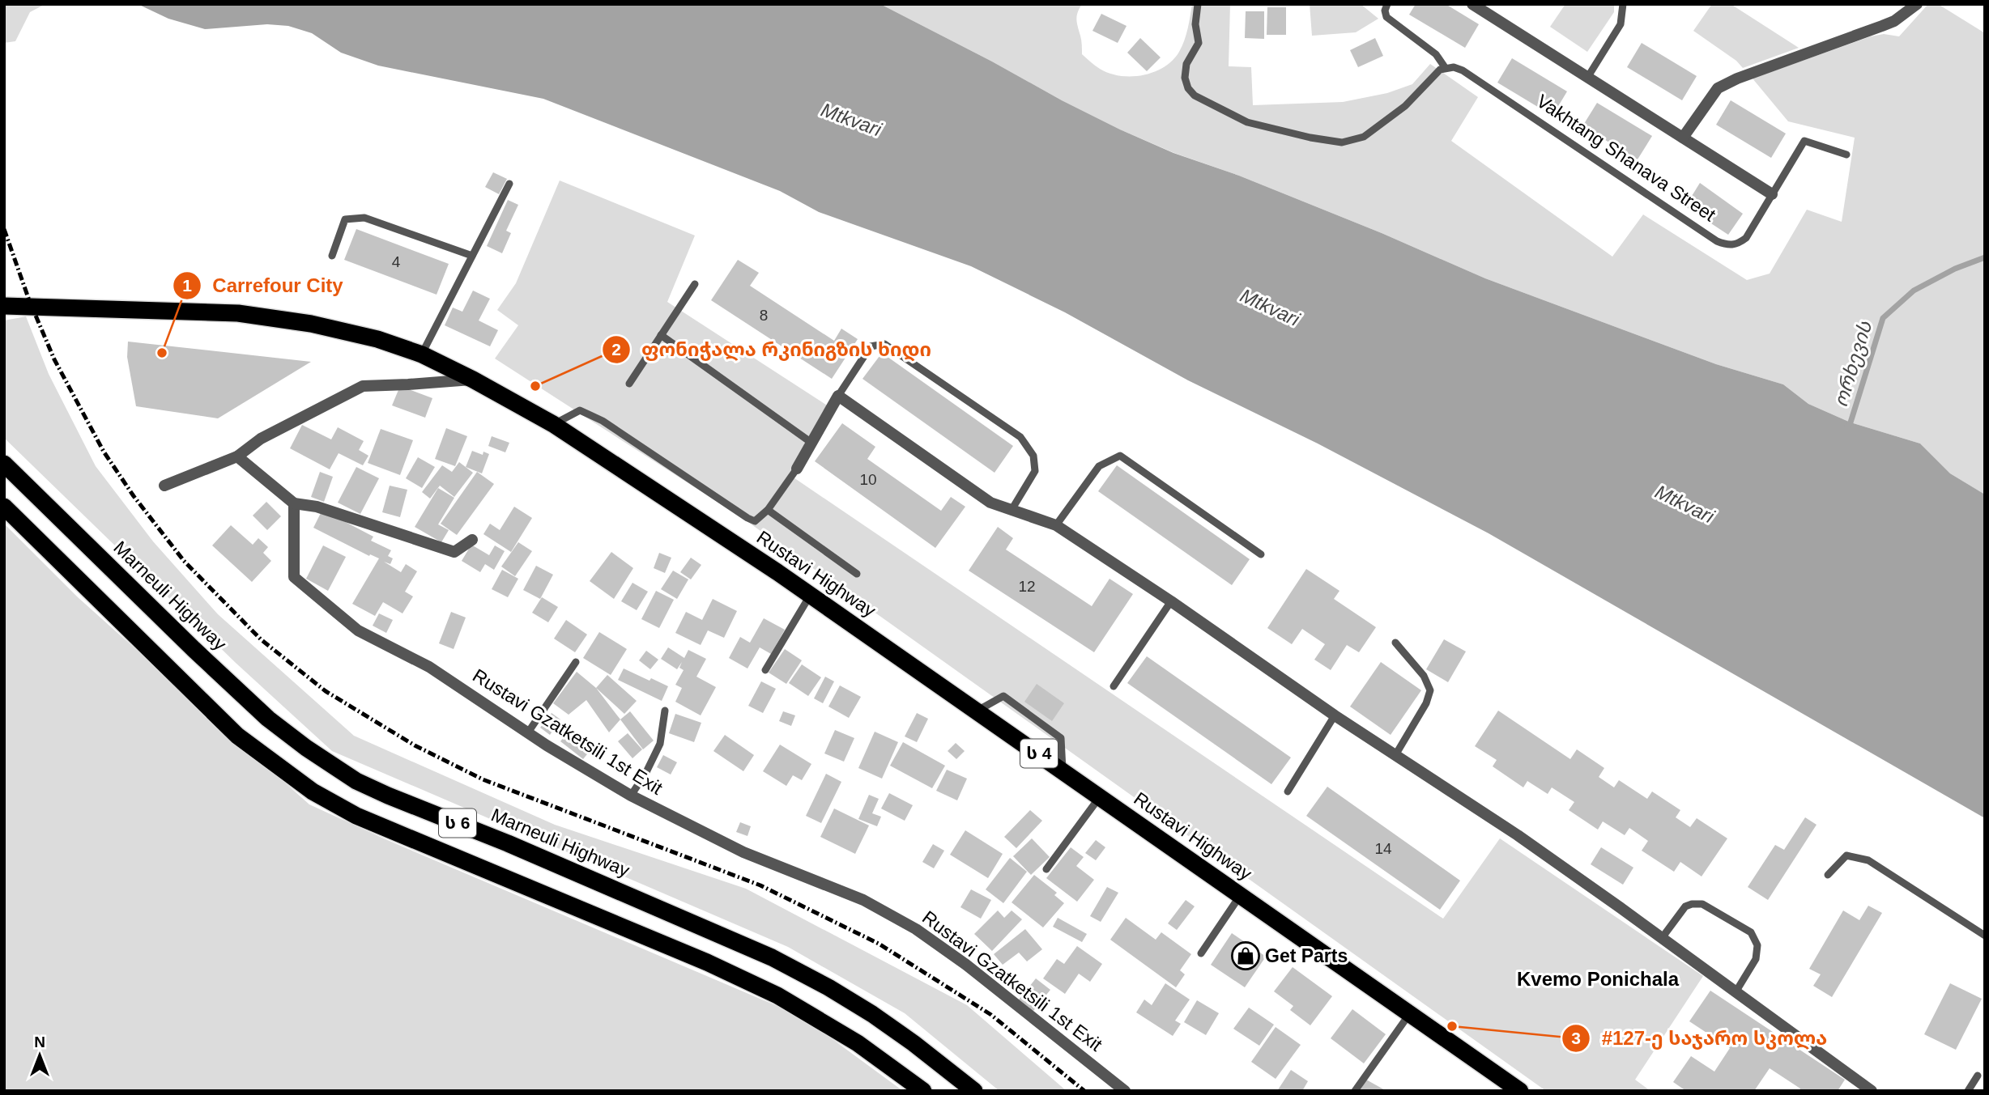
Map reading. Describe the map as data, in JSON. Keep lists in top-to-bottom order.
{
  "streets": {
    "highway": [
      "Rustavi Highway",
      "Marneuli Highway",
      "ს 4",
      "ს 6"
    ],
    "street": ["Rustavi Gzatketsili 1st Exit"],
    "lane": ["Vakhtang Shanava Street"]
  },
  "districts": ["Kvemo Ponichala"],
  "water": ["Mtkvari", "ორხევის"],
  "places": {
    "other": ["Carrefour City", "ფონიჭალა რკინიგზის ხიდი", "#127-ე საჯარო სკოლა"],
    "shop": ["Get Parts"]
  },
  "house_numbers": [
    "4",
    "8",
    "10",
    "12",
    "14"
  ],
  "north": "top"
}
